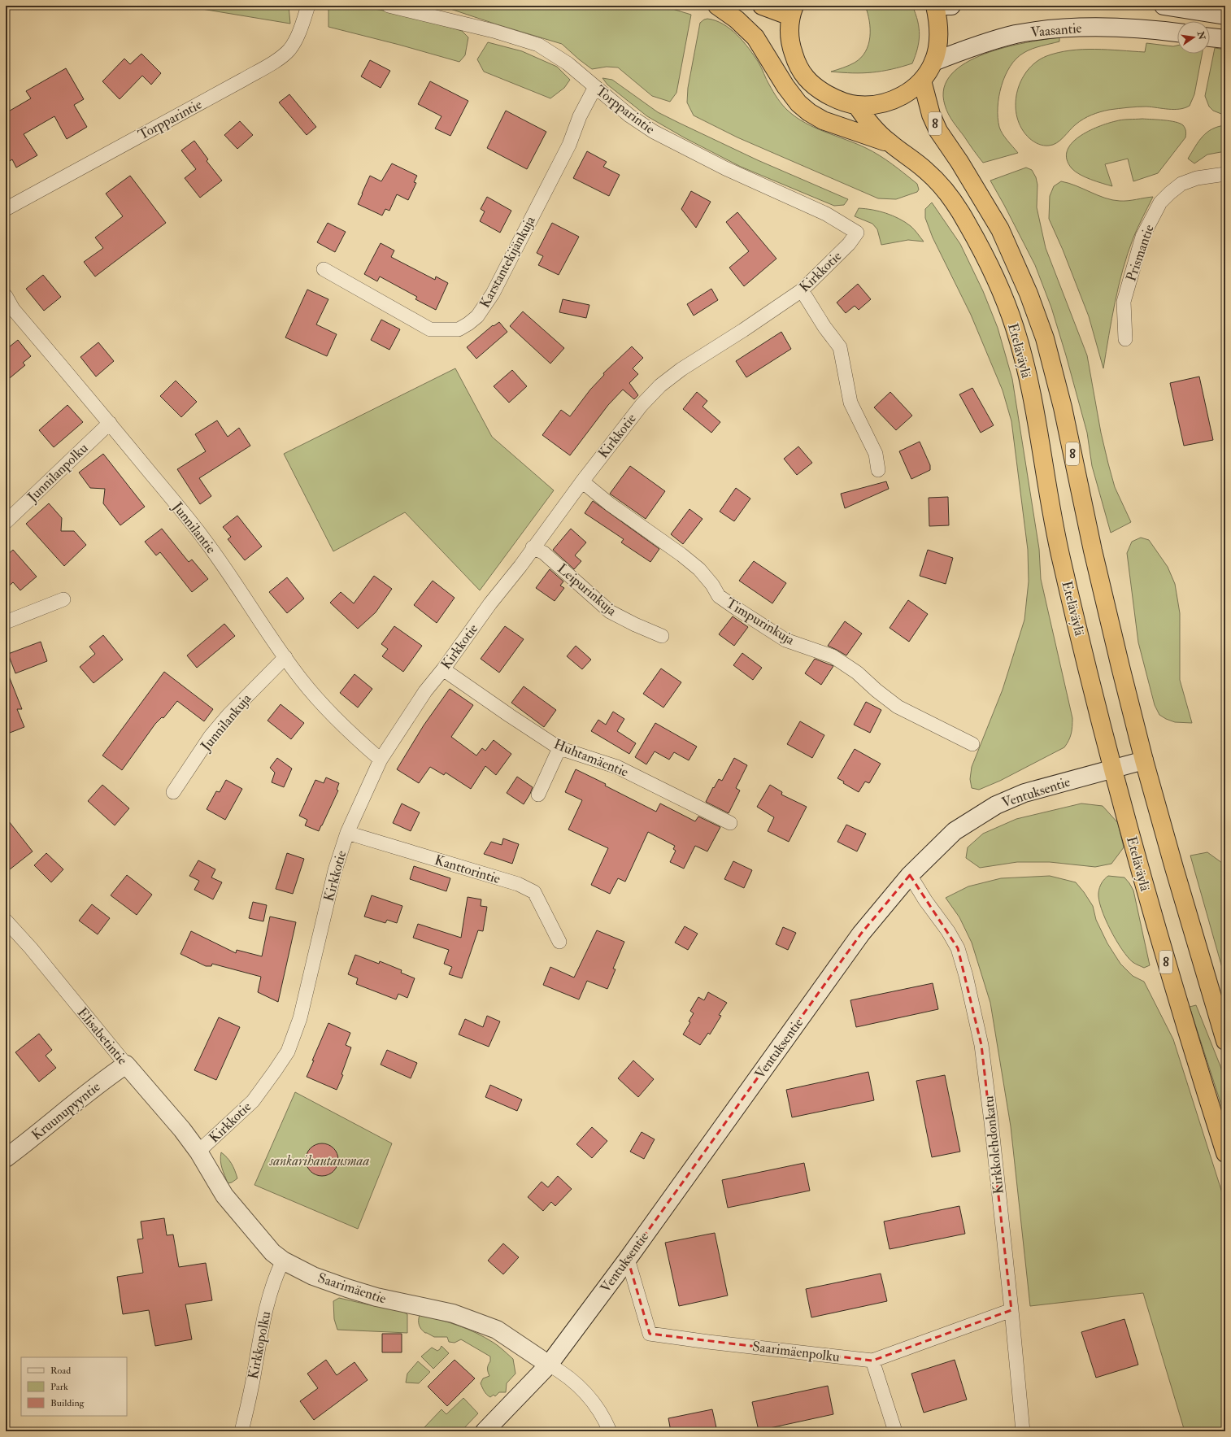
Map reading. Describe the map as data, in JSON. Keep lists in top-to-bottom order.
{
  "streets": {
    "highway": ["8", "Eteläväylä"],
    "main road": [
      "Vaasantie",
      "Ventuksentie",
      "Elisabetintie",
      "Kruunupyyntie",
      "Saarimäentie"
    ],
    "street": [
      "Torpparintie",
      "Prismantie",
      "Karstantekijänkuja",
      "Kirkkotie",
      "Junnilanpolku",
      "Junnilantie",
      "Leipurinkuja",
      "Timpurinkuja",
      "Junnilankuja",
      "Huhtamäentie",
      "Kanttorintie",
      "Kirkkolehdonkatu",
      "Kirkkopolku",
      "Saarimäenpolku"
    ]
  },
  "crossings": [
    ["Torpparintie", "Karstantekijänkuja"],
    ["Torpparintie", "Kirkkotie"],
    ["Kirkkotie", "Junnilantie"],
    ["Kirkkotie", "Leipurinkuja"],
    ["Kirkkotie", "Timpurinkuja"],
    ["Kirkkotie", "Huhtamäentie"],
    ["Kirkkotie", "Kanttorintie"],
    ["Kirkkotie", "Elisabetintie"],
    ["Kirkkotie", "Saarimäentie"],
    ["Eteläväylä", "Ventuksentie"],
    ["Junnilanpolku", "Junnilantie"],
    ["Junnilantie", "Junnilankuja"],
    ["Ventuksentie", "Kirkkolehdonkatu"],
    ["Ventuksentie", "Saarimäentie"],
    ["Ventuksentie", "Saarimäenpolku"],
    ["Elisabetintie", "Kruunupyyntie"],
    ["Elisabetintie", "Saarimäentie"],
    ["Kirkkolehdonkatu", "Saarimäenpolku"],
    ["Saarimäentie", "Kirkkopolku"]
  ],
  "parks": ["sankarihautausmaa"],
  "legend": ["Road", "Park", "Building"],
  "north": "right"
}
